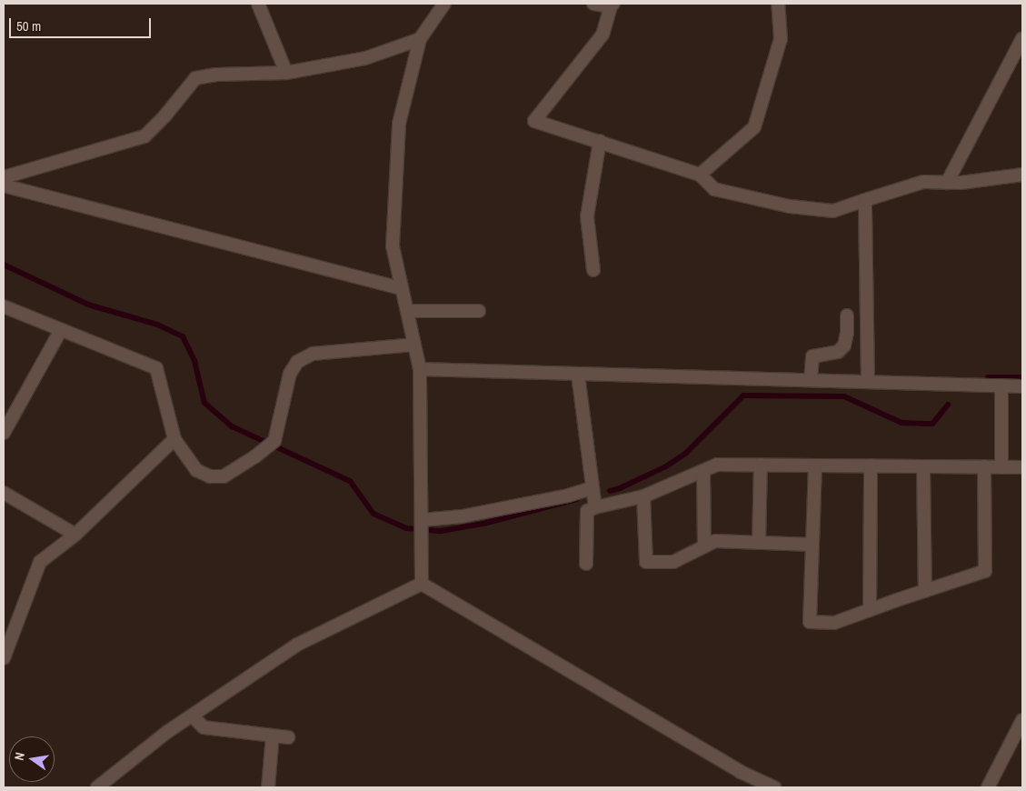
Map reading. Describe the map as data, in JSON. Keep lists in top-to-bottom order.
{
  "scale_bar": "50 m",
  "north": "left"
}
